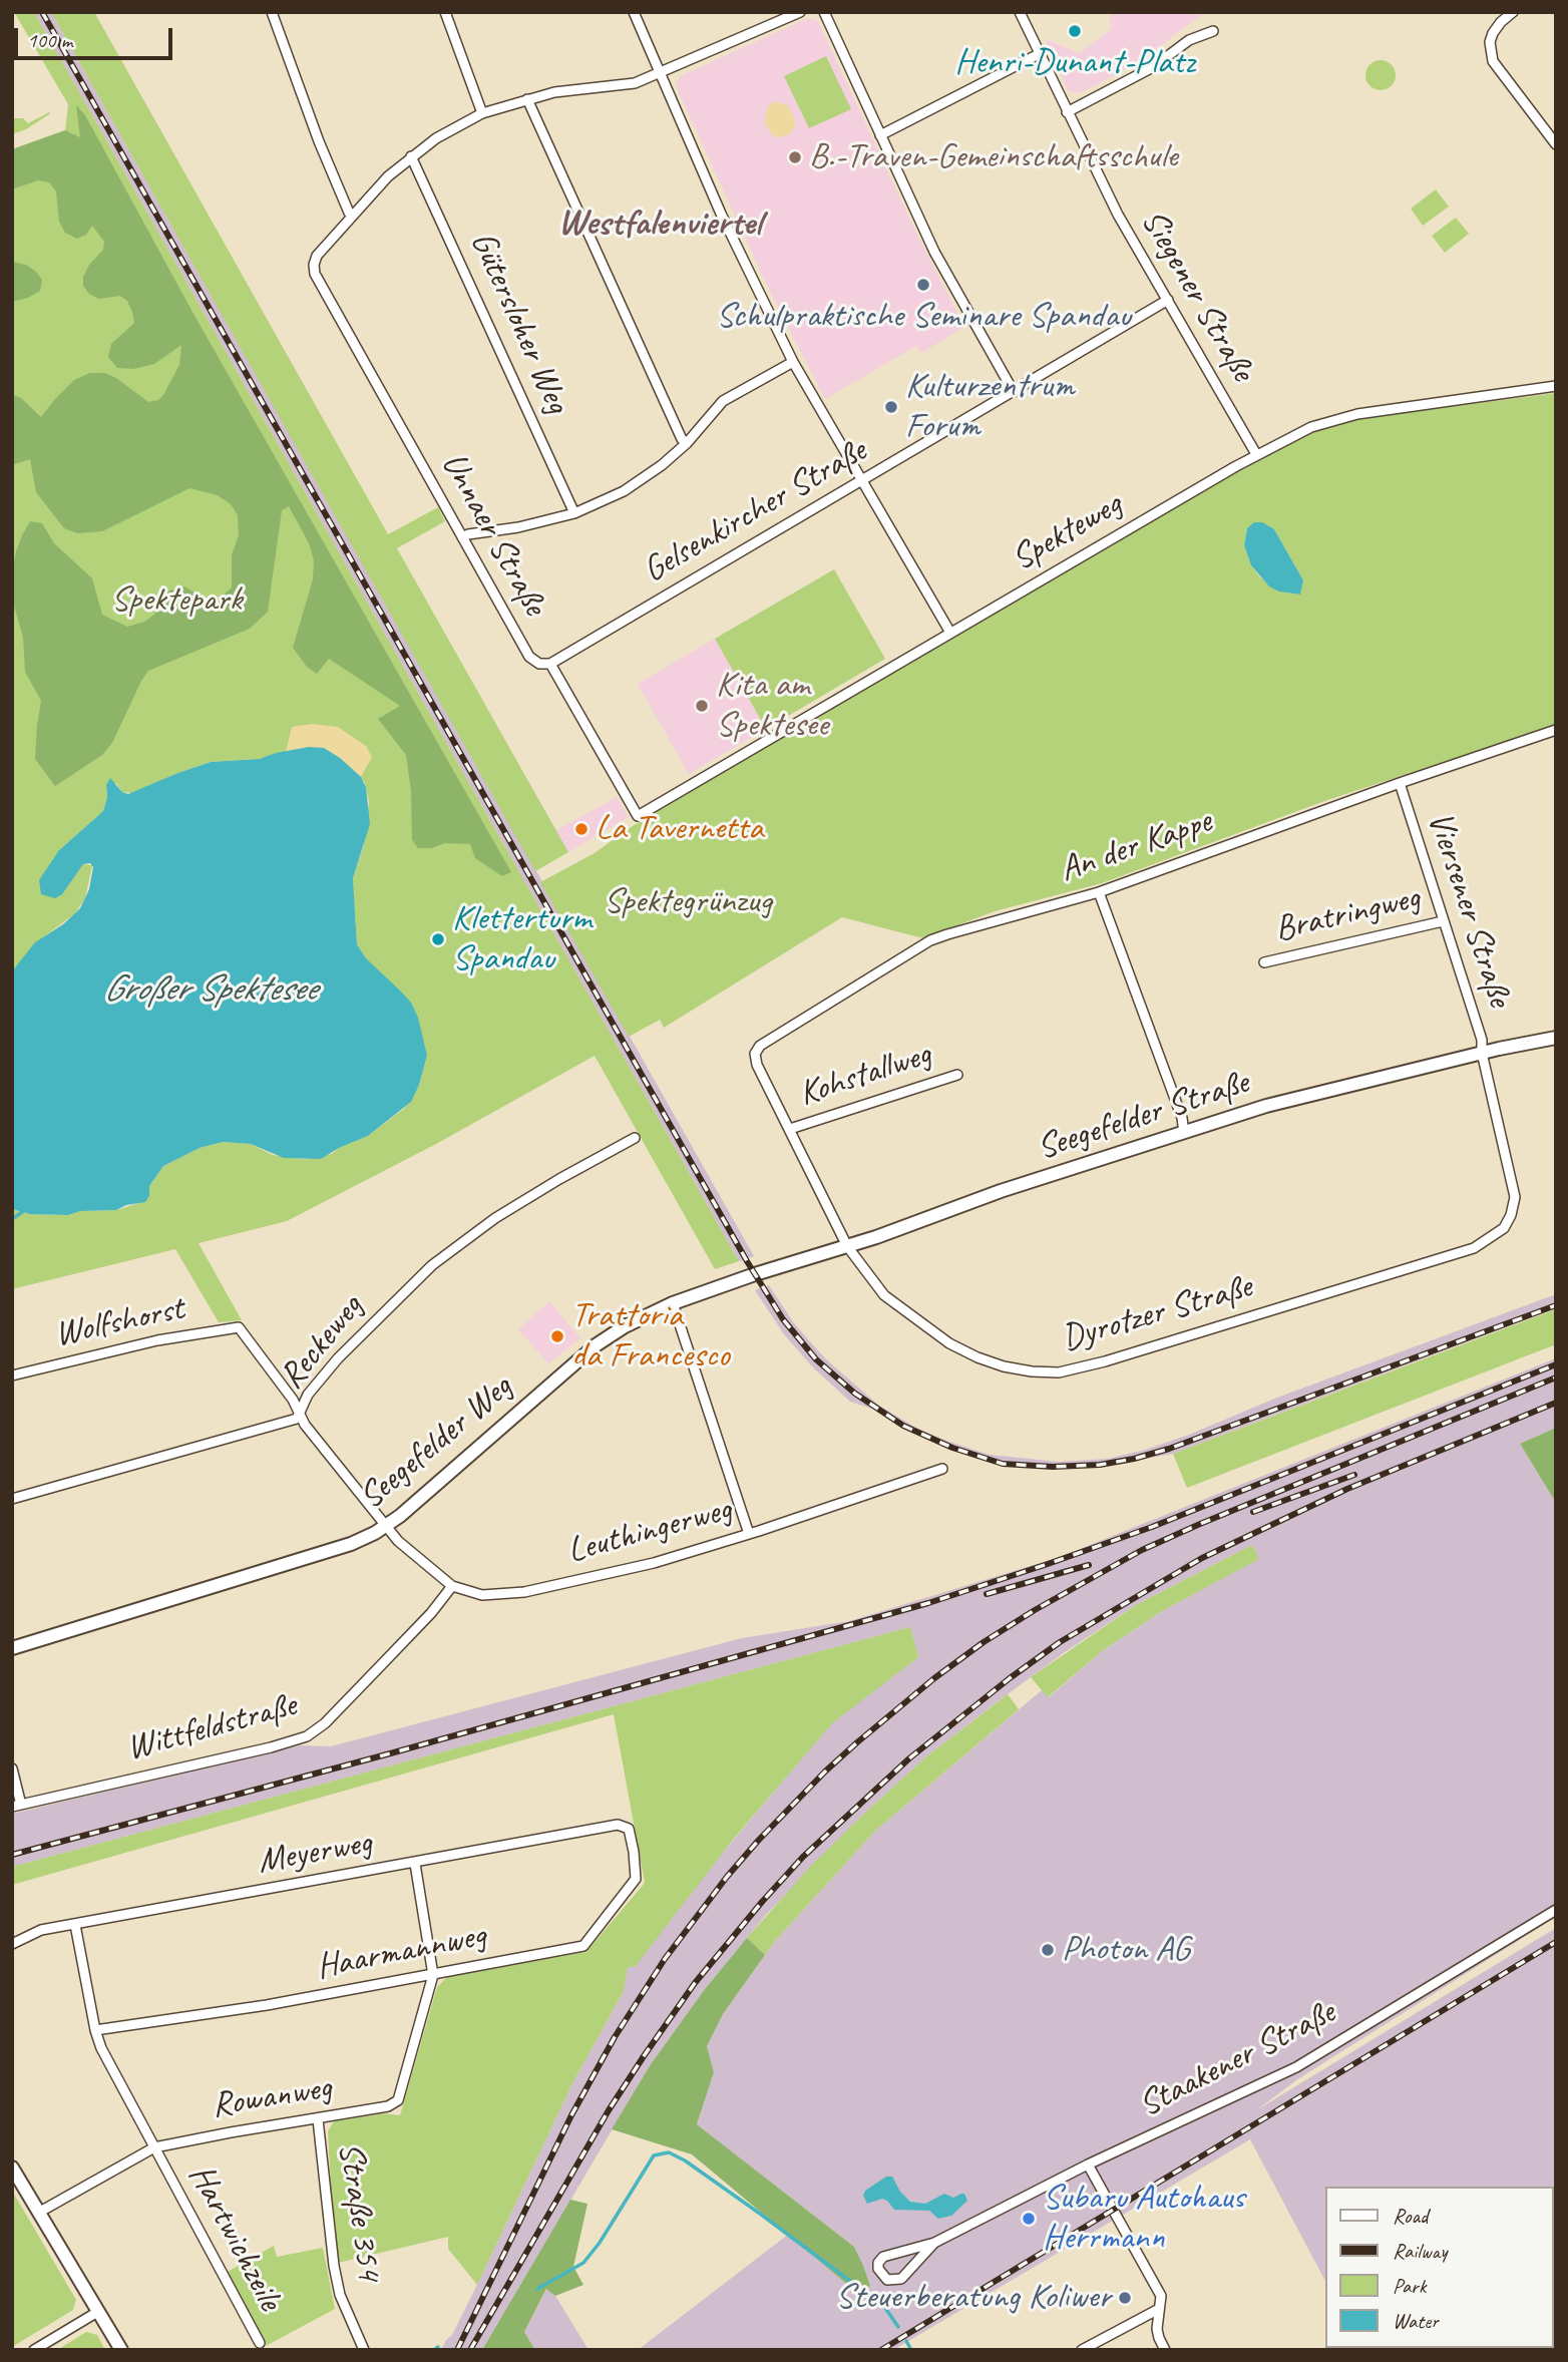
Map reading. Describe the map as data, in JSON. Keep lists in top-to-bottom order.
{
  "streets": {
    "street": [
      "Siegener Straße",
      "Gütersloher Weg",
      "Gelsenkircher Straße",
      "Spekteweg",
      "Unnaer Straße",
      "An der Kappe",
      "Viersener Straße",
      "Bratringweg",
      "Kohstallweg",
      "Seegefelder Straße",
      "Dyrotzer Straße",
      "Wolfshorst",
      "Reckeweg",
      "Seegefelder Weg",
      "Leuthingerweg",
      "Wittfeldstraße",
      "Meyerweg",
      "Haarmannweg",
      "Staakener Straße",
      "Rowanweg",
      "Straße 354",
      "Hartwichzeile"
    ]
  },
  "crossings": [
    ["Siegener Straße", "Gelsenkircher Straße"],
    ["Siegener Straße", "Spekteweg"],
    ["Gelsenkircher Straße", "Unnaer Straße"],
    ["Spekteweg", "Unnaer Straße"],
    ["An der Kappe", "Viersener Straße"],
    ["An der Kappe", "Dyrotzer Straße"],
    ["Viersener Straße", "Bratringweg"],
    ["Viersener Straße", "Seegefelder Straße"],
    ["Viersener Straße", "Dyrotzer Straße"],
    ["Kohstallweg", "Dyrotzer Straße"],
    ["Seegefelder Straße", "Dyrotzer Straße"],
    ["Seegefelder Straße", "Seegefelder Weg"],
    ["Wolfshorst", "Leuthingerweg"],
    ["Reckeweg", "Leuthingerweg"],
    ["Seegefelder Weg", "Leuthingerweg"],
    ["Leuthingerweg", "Wittfeldstraße"],
    ["Meyerweg", "Haarmannweg"],
    ["Meyerweg", "Hartwichzeile"],
    ["Haarmannweg", "Rowanweg"],
    ["Haarmannweg", "Hartwichzeile"],
    ["Rowanweg", "Straße 354"],
    ["Rowanweg", "Hartwichzeile"]
  ],
  "districts": ["Westfalenviertel"],
  "water": ["Großer Spektesee"],
  "parks": ["Spektepark", "Spektegrünzug"],
  "places": [
    "Henri-Dunant-Platz",
    "B.-Traven-Gemeinschaftsschule",
    "Schulpraktische Seminare Spandau",
    "Kulturzentrum Forum",
    "Kita am Spektesee",
    "La Tavernetta",
    "Kletterturm Spandau",
    "Trattoria da Francesco",
    "Photon AG",
    "Subaru Autohaus Herrmann",
    "Steuerberatung Koliwer"
  ],
  "legend": [
    "Road",
    "Railway",
    "Park",
    "Water"
  ],
  "scale_bar": "100 m"
}
